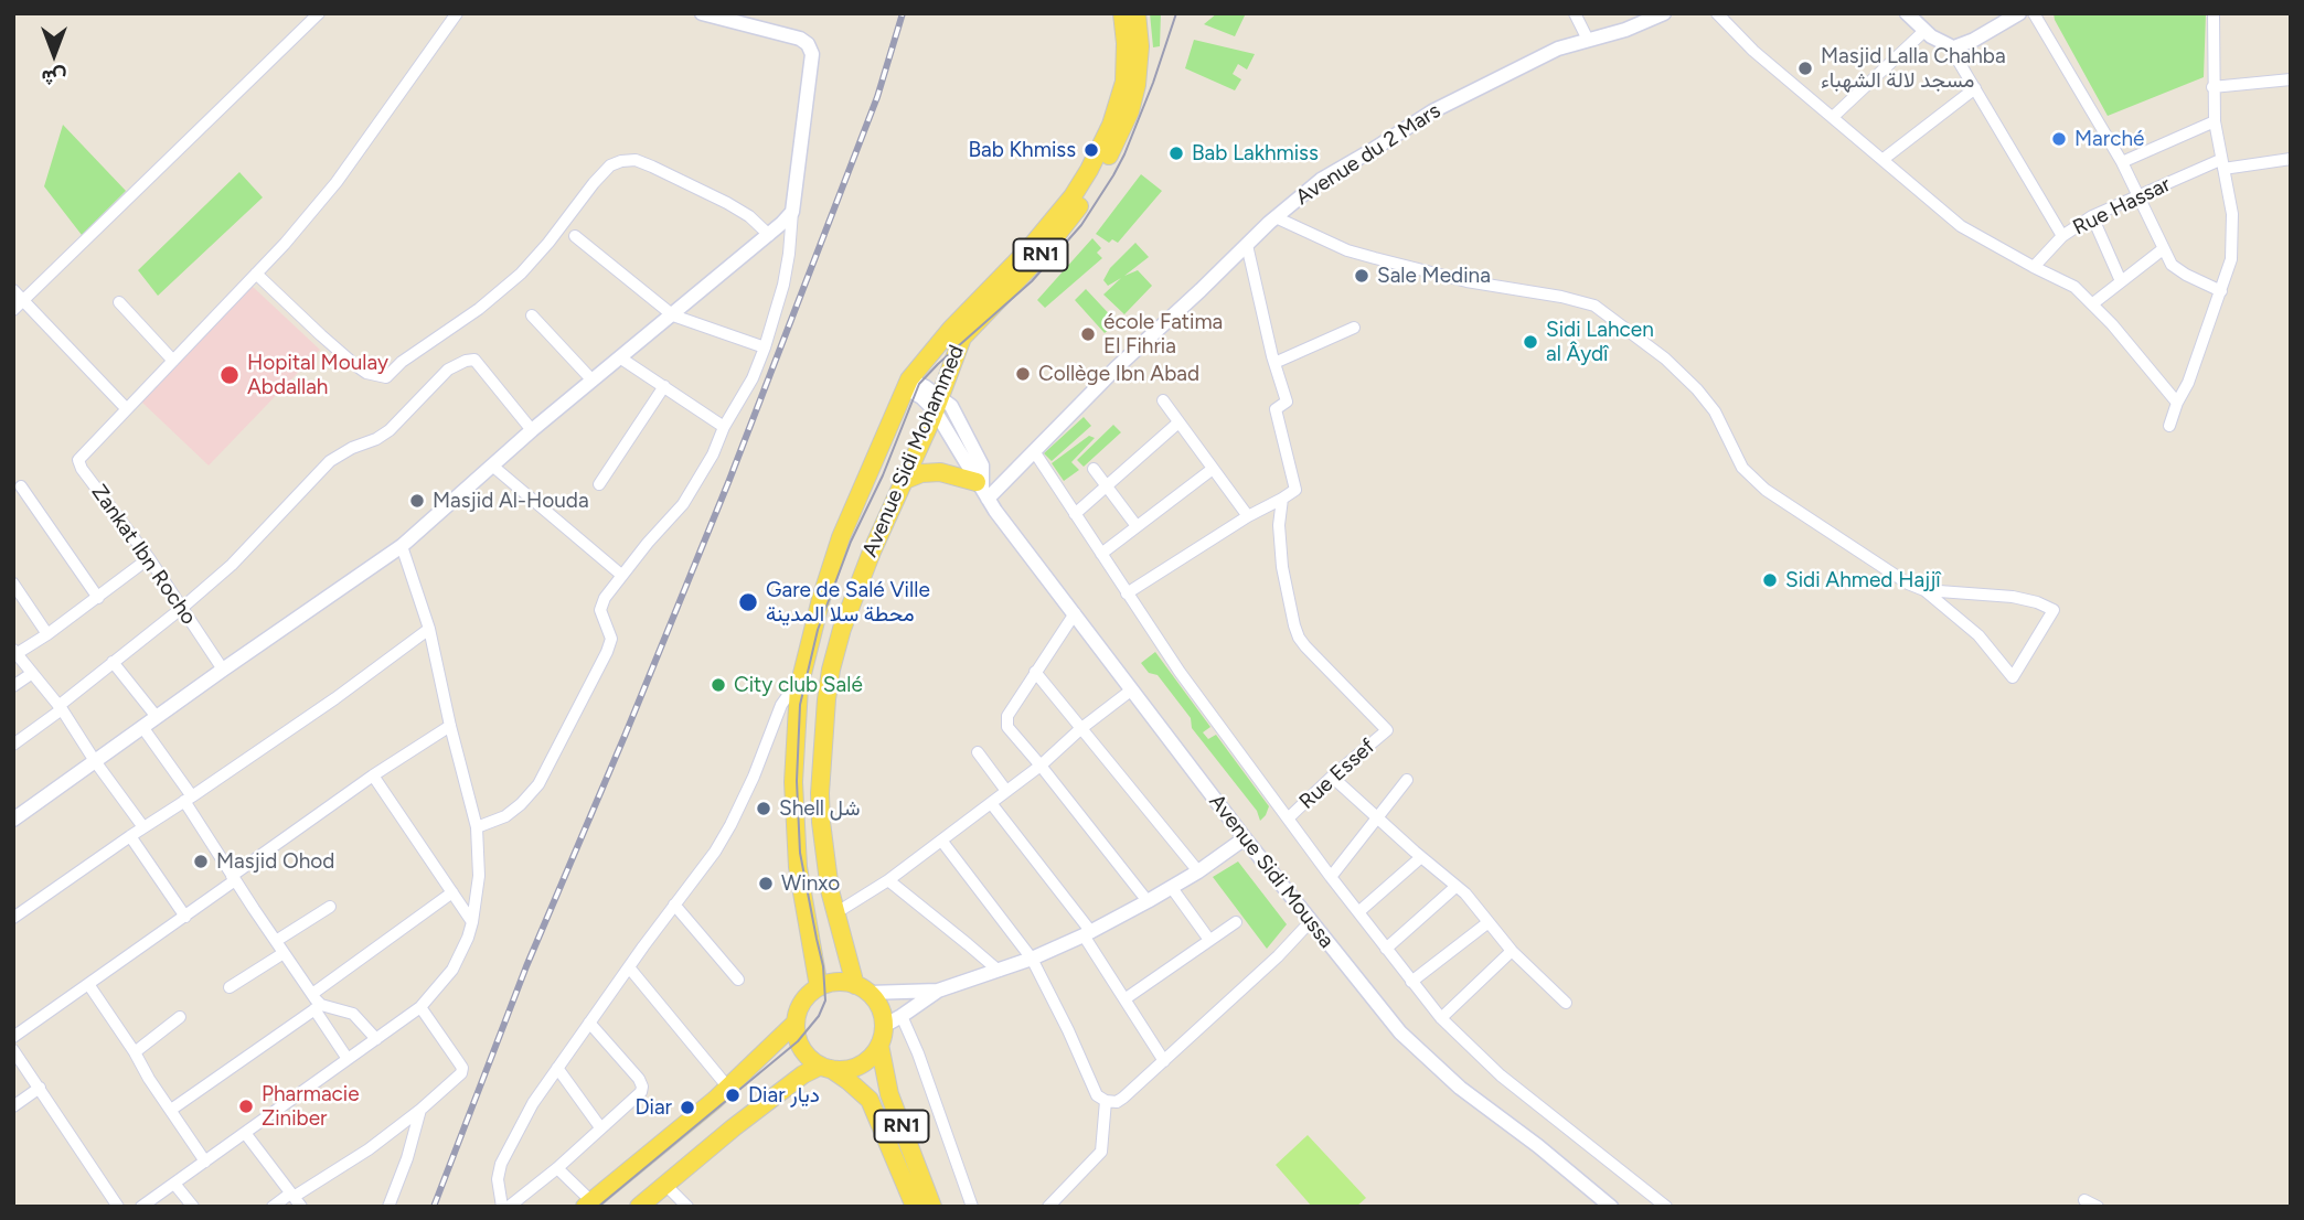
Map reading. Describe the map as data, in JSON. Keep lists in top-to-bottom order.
{
  "streets": {
    "main road": ["RN1", "Avenue Sidi Mohammed"],
    "street": [
      "Avenue du 2 Mars",
      "Rue Hassar",
      "Zankat Ibn Rocho",
      "Rue Essef",
      "Avenue Sidi Moussa"
    ]
  },
  "crossings": [
    ["Avenue du 2 Mars", "Avenue Sidi Moussa"],
    ["RN1", "Avenue Sidi Mohammed"],
    ["Avenue Sidi Mohammed", "Avenue Sidi Moussa"]
  ],
  "places": [
    "Masjid Lalla Chahba مسجد لالة الشهباء",
    "Marché",
    "Bab Khmiss",
    "Bab Lakhmiss",
    "Sale Medina",
    "école Fatima El Fihria",
    "Sidi Lahcen al Âydî",
    "Collège Ibn Abad",
    "Hopital Moulay Abdallah",
    "Masjid Al-Houda",
    "Sidi Ahmed Hajjî",
    "Gare de Salé Ville محطة سلا المدينة",
    "City club Salé",
    "Shell شل",
    "Masjid Ohod",
    "Winxo",
    "Diar ديار",
    "Pharmacie Ziniber",
    "Diar"
  ],
  "north": "bottom"
}
